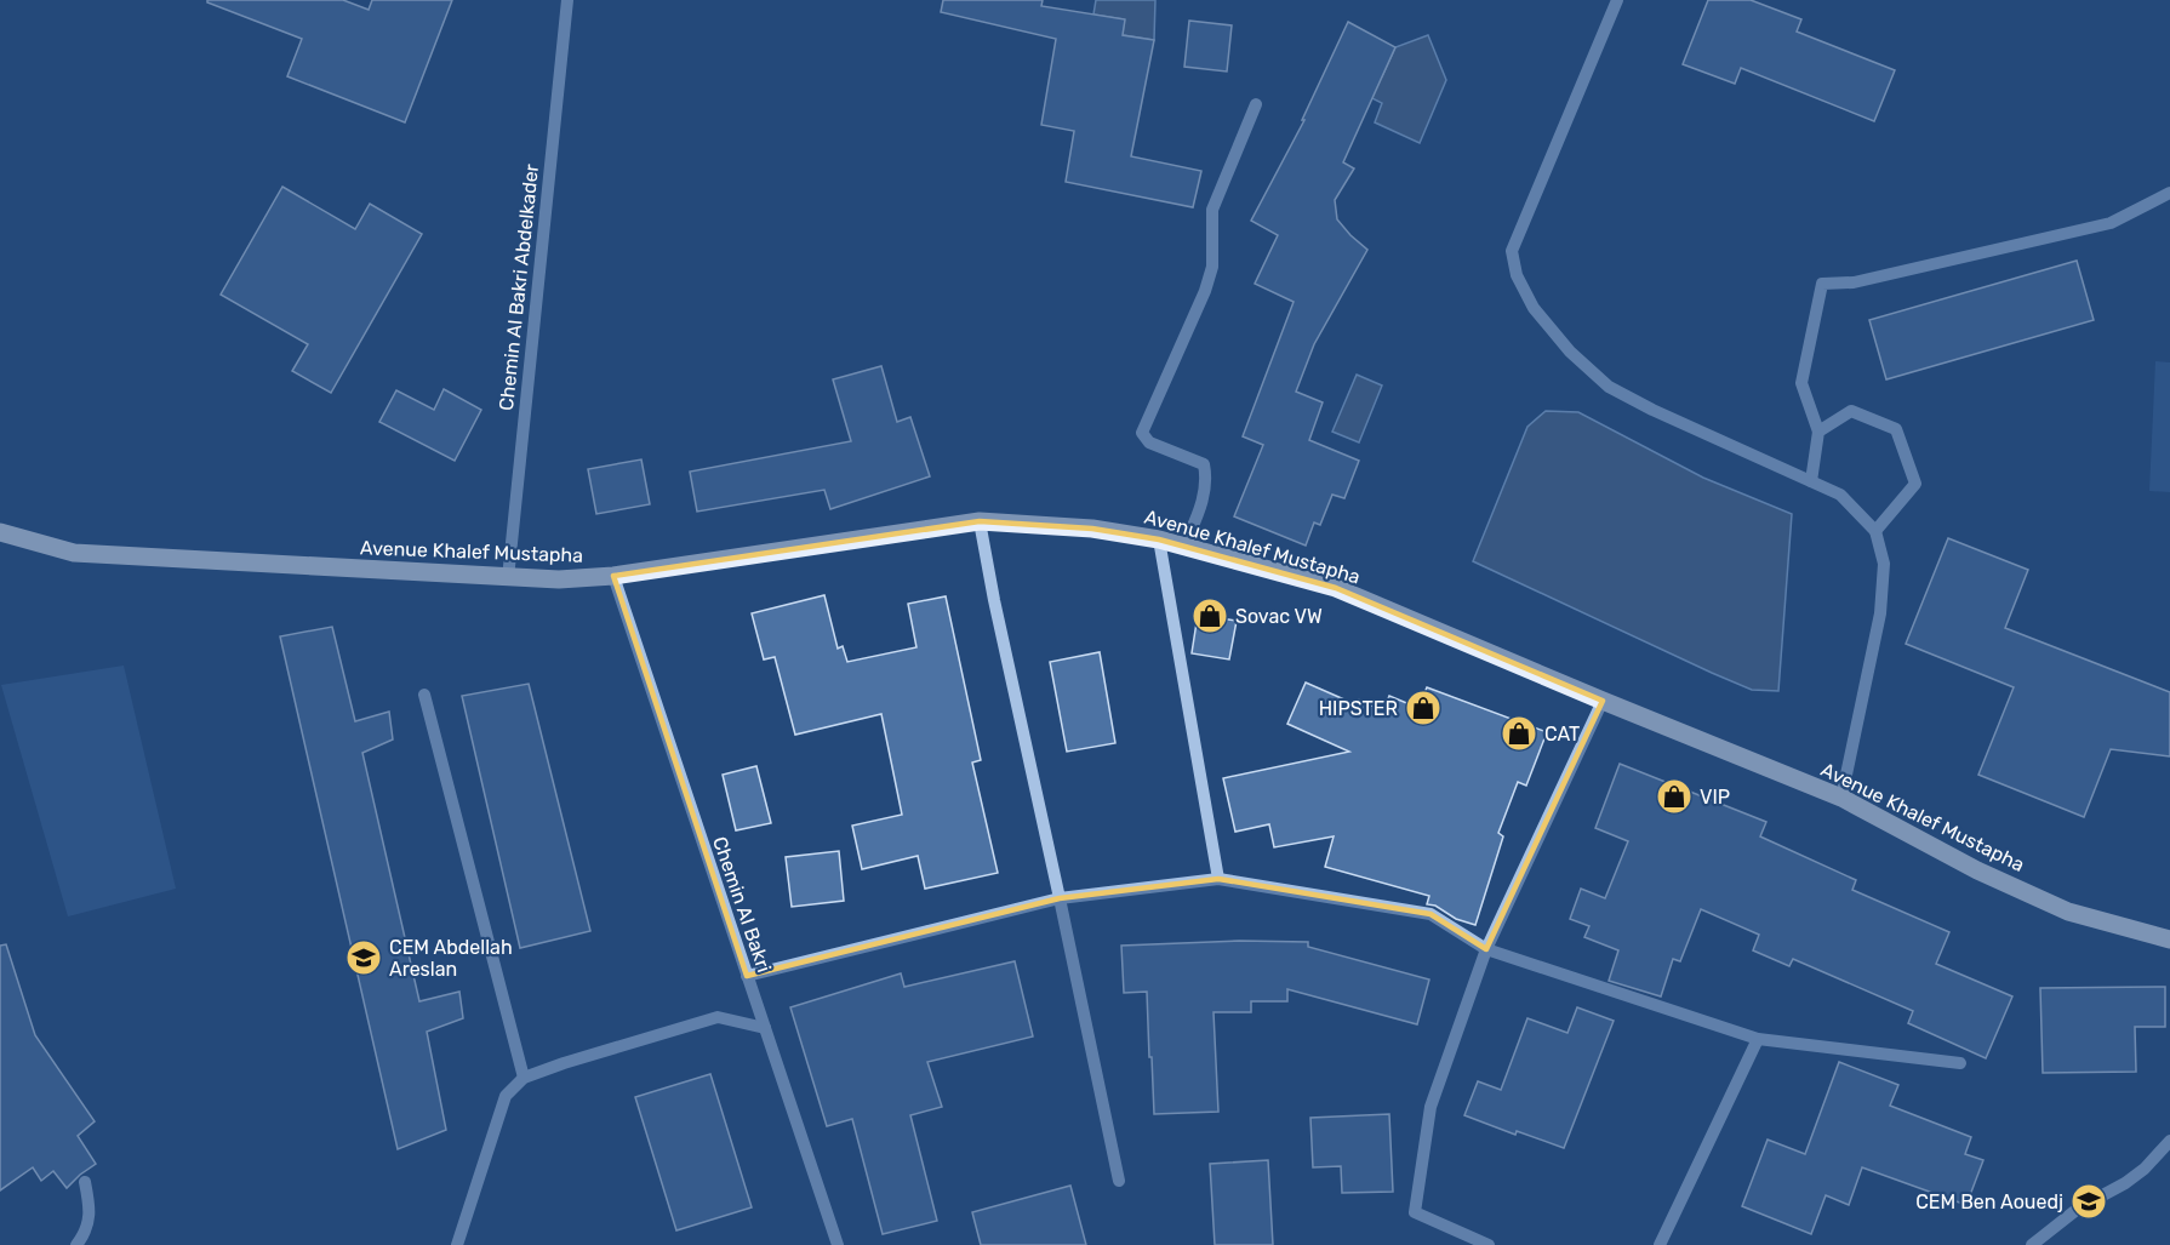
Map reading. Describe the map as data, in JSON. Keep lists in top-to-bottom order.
{
  "streets": {
    "main road": ["Avenue Khalef Mustapha"],
    "street": ["Chemin Al Bakri Abdelkader", "Chemin Al Bakri"]
  },
  "crossings": [
    ["Chemin Al Bakri Abdelkader", "Avenue Khalef Mustapha"],
    ["Avenue Khalef Mustapha", "Chemin Al Bakri"]
  ],
  "places": {
    "shop": [
      "Sovac VW",
      "HIPSTER",
      "CAT",
      "VIP"
    ],
    "school or university": ["CEM Abdellah Areslan", "CEM Ben Aouedj"]
  }
}
